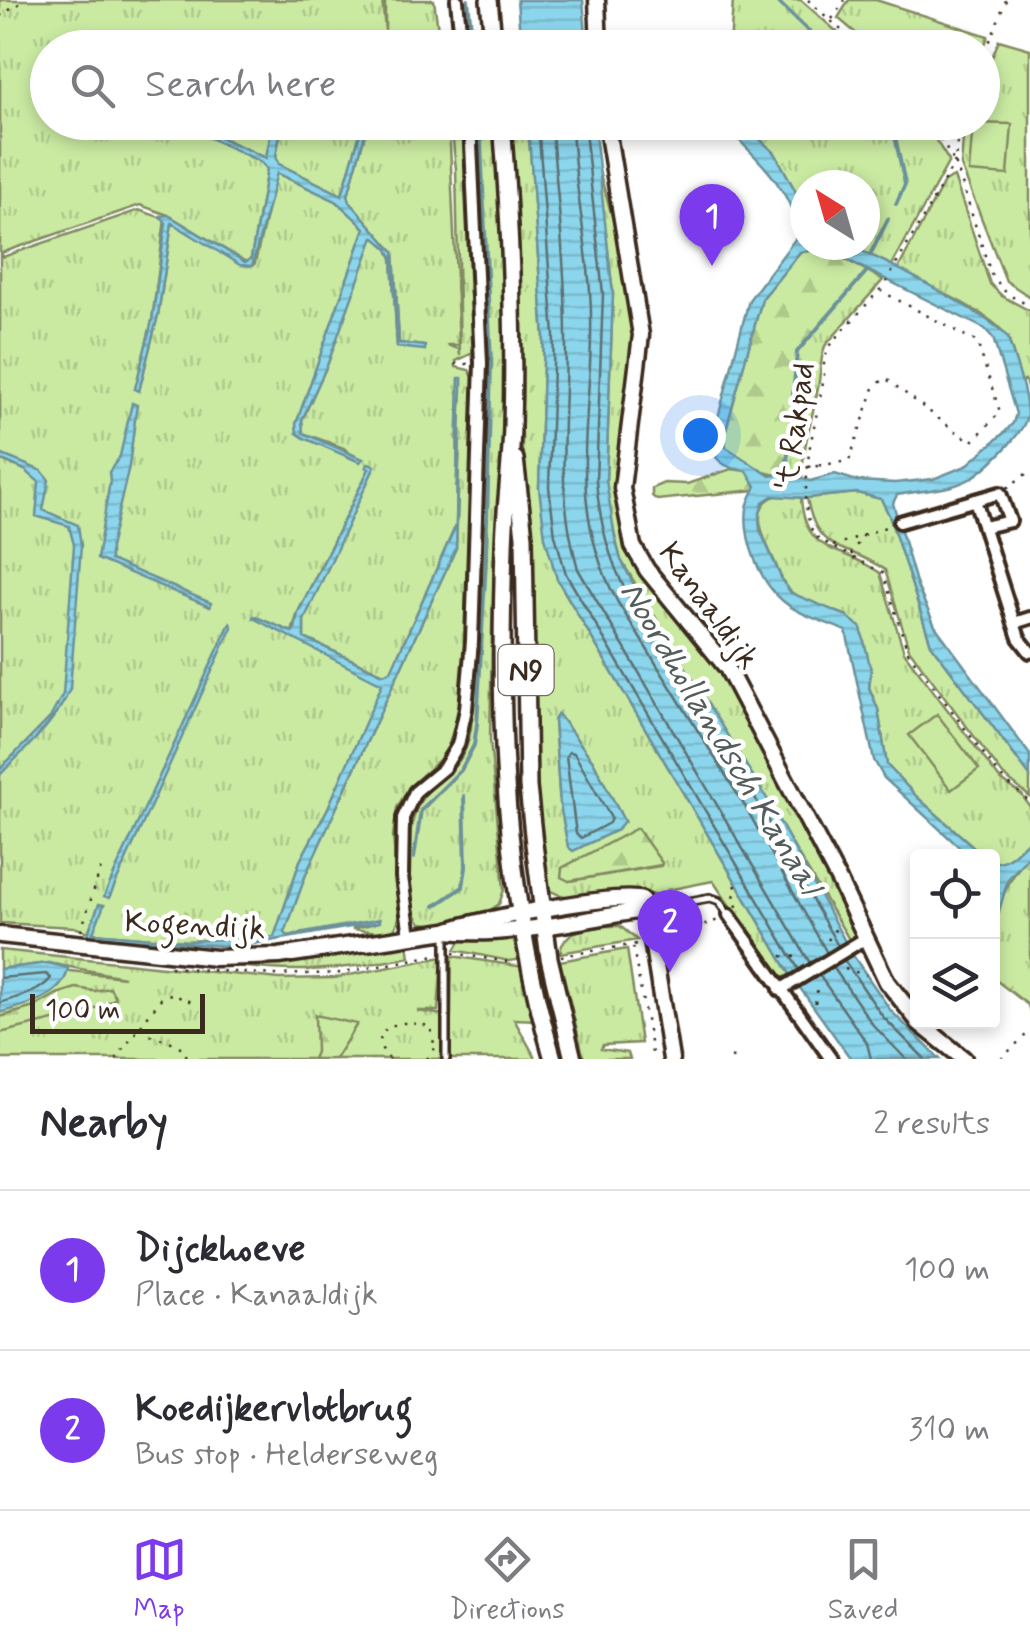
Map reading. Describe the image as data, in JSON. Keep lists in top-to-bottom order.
{
  "streets": {
    "main road": ["N9"],
    "street": ["Kanaaldijk", "Kogendijk"],
    "path": ["'t Rakpad"]
  },
  "crossings": [
    ["N9", "Kogendijk"]
  ],
  "water": ["Noordhollandsch Kanaal"],
  "scale_bar": "100 m",
  "north": "top left",
  "page": {
    "search": "Search here",
    "pins": ["1", "2"],
    "scale": "100 m",
    "heading": ["Nearby", "2 results"],
    "list": [
      {
        "mark": "1",
        "name": "Dijckhoeve",
        "note": "Place · Kanaaldijk",
        "value": "100 m"
      },
      {
        "mark": "2",
        "name": "Koedijkervlotbrug",
        "note": "Bus stop · Helderseweg",
        "value": "310 m"
      }
    ],
    "nav": ["Map", "Directions", "Saved"]
  }
}
